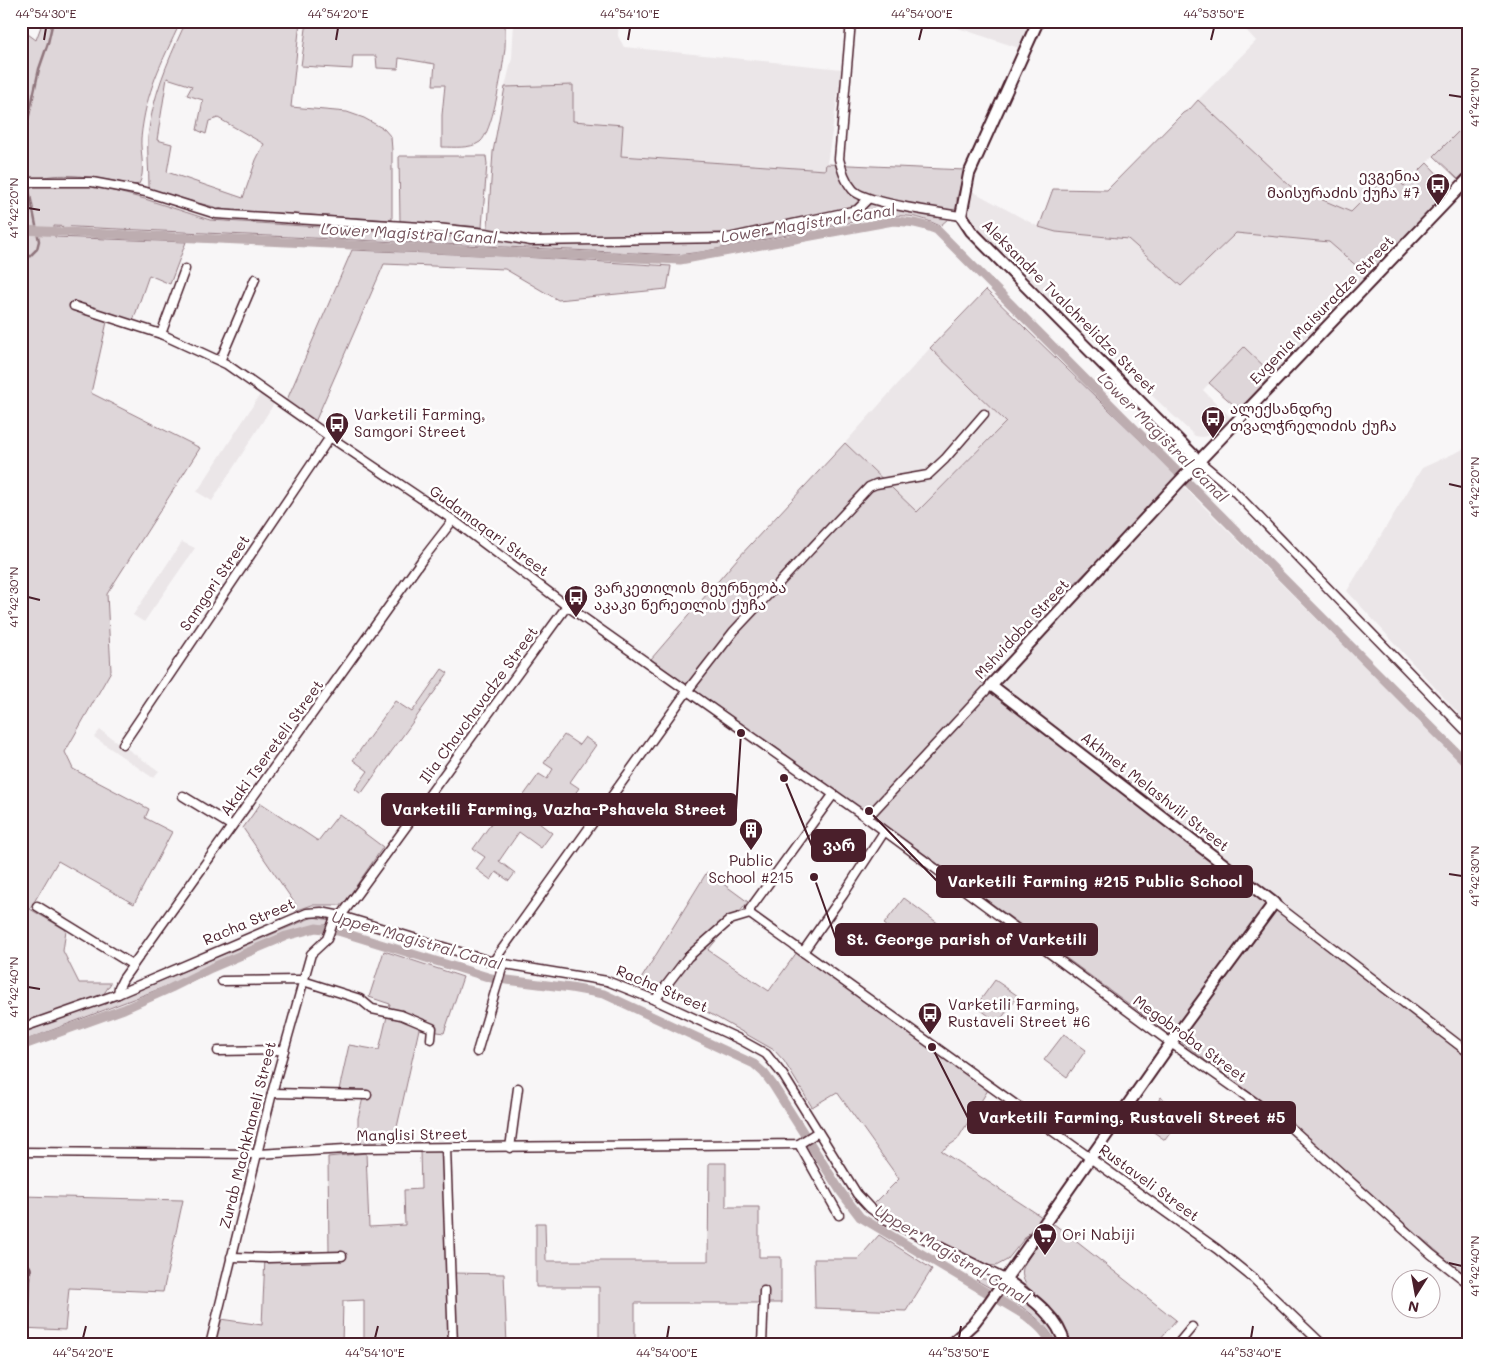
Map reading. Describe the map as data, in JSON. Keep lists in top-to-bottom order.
{
  "streets": {
    "street": [
      "Aleksandre Tvalchrelidze Street",
      "Evgenia Maisuradze Street",
      "Gudamaqari Street",
      "Samgori Street",
      "Mshvidoba Street",
      "Ilia Chavchavadze Street",
      "Akaki Tsereteli Street",
      "Akhmet Melashvili Street",
      "Racha Street",
      "Megobroba Street",
      "Zurab Machkhaneli Street",
      "Manglisi Street",
      "Rustaveli Street"
    ]
  },
  "crossings": [
    ["Aleksandre Tvalchrelidze Street", "Evgenia Maisuradze Street"],
    ["Aleksandre Tvalchrelidze Street", "Mshvidoba Street"],
    ["Evgenia Maisuradze Street", "Mshvidoba Street"],
    ["Gudamaqari Street", "Samgori Street"],
    ["Gudamaqari Street", "Mshvidoba Street"],
    ["Gudamaqari Street", "Ilia Chavchavadze Street"],
    ["Gudamaqari Street", "Akaki Tsereteli Street"],
    ["Gudamaqari Street", "Megobroba Street"],
    ["Mshvidoba Street", "Akhmet Melashvili Street"],
    ["Mshvidoba Street", "Megobroba Street"],
    ["Ilia Chavchavadze Street", "Racha Street"],
    ["Ilia Chavchavadze Street", "Zurab Machkhaneli Street"],
    ["Akaki Tsereteli Street", "Racha Street"],
    ["Zurab Machkhaneli Street", "Manglisi Street"]
  ],
  "water": ["Lower Magistral Canal", "Upper Magistral Canal"],
  "places": {
    "bus stop": [
      "ევგენია მაისურაძის ქუჩა #7",
      "ალექსანდრე თვალჭრელიძის ქუჩა",
      "Varketili Farming, Samgori Street",
      "ვარკეთილის მეურნეობა აკაკი წერეთლის ქუჩა",
      "Varketili Farming, Rustaveli Street #6"
    ],
    "other": [
      "Varketili Farming, Vazha-Pshavela Street",
      "ვარ",
      "Varketili Farming #215 Public School",
      "St. George parish of Varketili",
      "Varketili Farming, Rustaveli Street #5"
    ],
    "building": ["Public School #215"],
    "supermarket": ["Ori Nabiji"]
  },
  "north": "bottom",
  "coordinates": [
    "44°54'30\"E",
    "44°54'20\"E",
    "44°54'10\"E",
    "44°54'00\"E",
    "44°53'50\"E",
    "41°42'10\"N",
    "41°42'20\"N",
    "41°42'30\"N",
    "41°42'40\"N",
    "44°53'40\"E"
  ]
}
